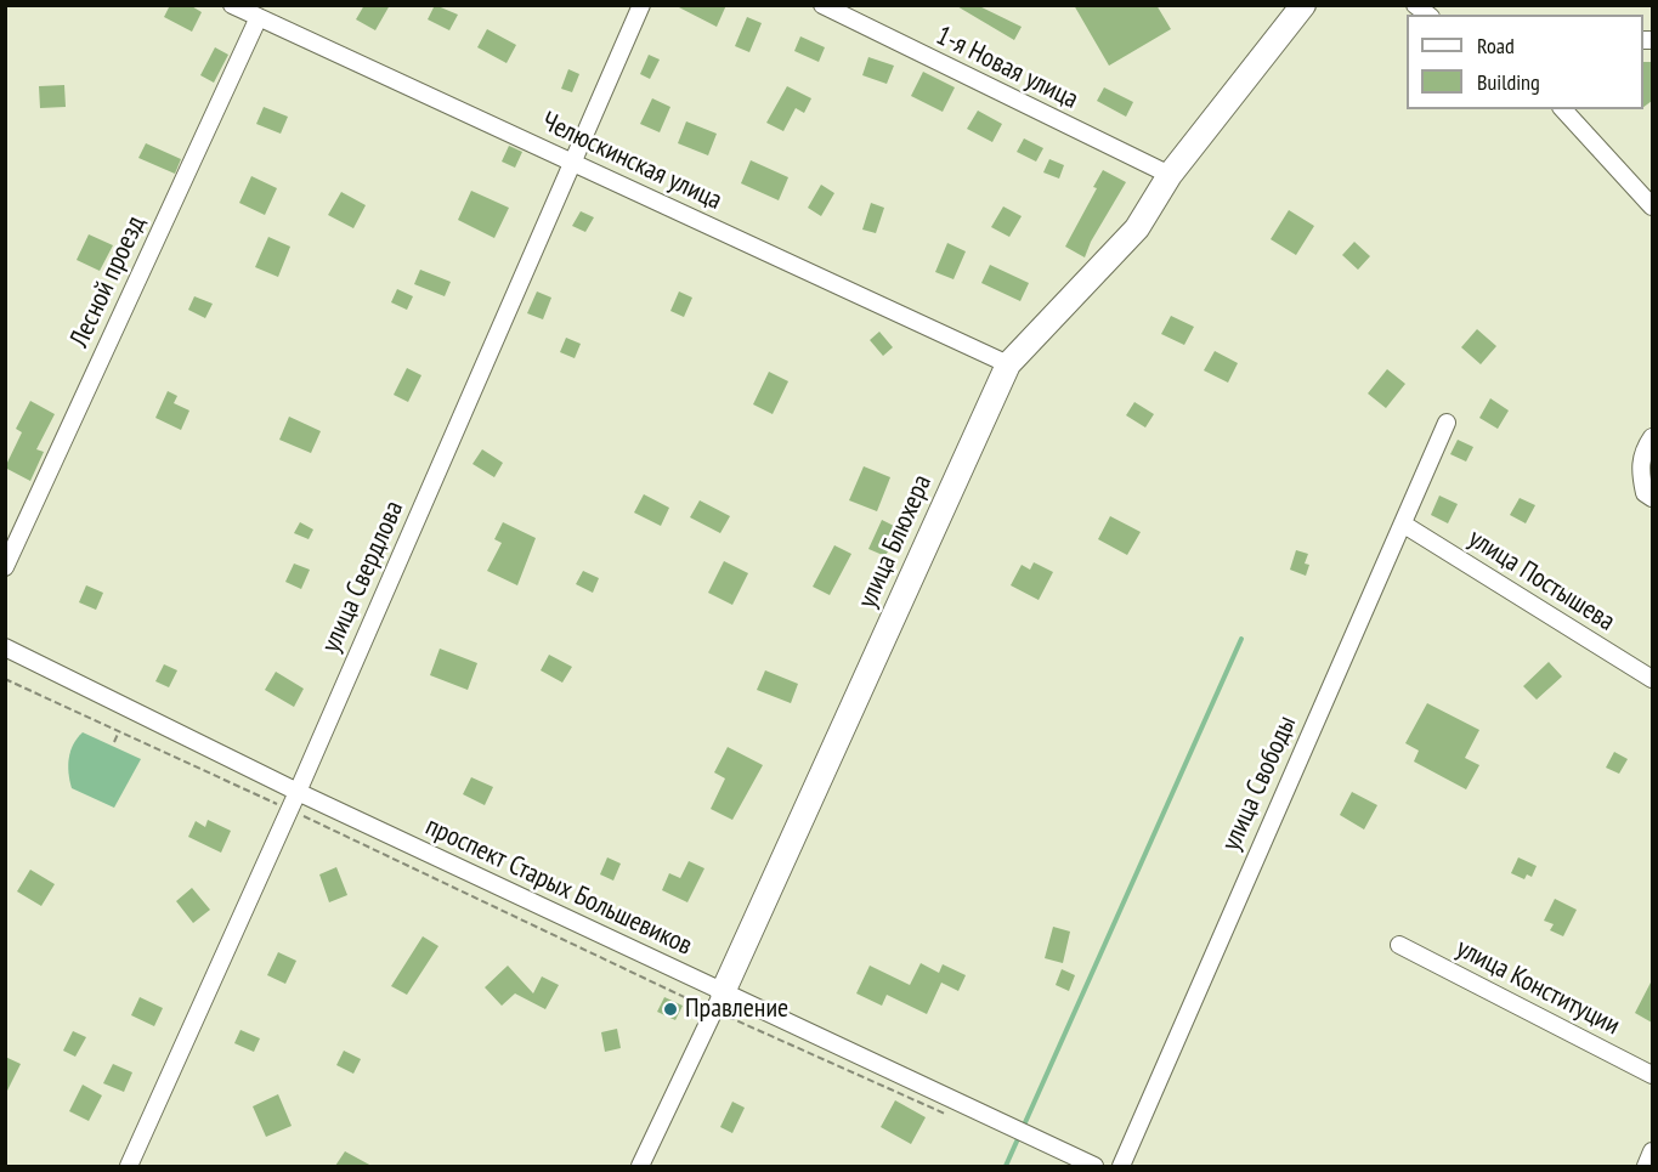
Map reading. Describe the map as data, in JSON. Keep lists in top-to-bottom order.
{
  "streets": {
    "street": [
      "1-я Новая улица",
      "Челюскинская улица",
      "Лесной проезд",
      "улица Блюхера",
      "улица Свердлова",
      "улица Постышева",
      "улица Свободы",
      "проспект Старых Большевиков",
      "улица Конституции"
    ]
  },
  "crossings": [
    ["1-я Новая улица", "улица Блюхера"],
    ["Челюскинская улица", "Лесной проезд"],
    ["Челюскинская улица", "улица Блюхера"],
    ["Челюскинская улица", "улица Свердлова"],
    ["улица Блюхера", "проспект Старых Большевиков"],
    ["улица Свердлова", "проспект Старых Большевиков"],
    ["улица Постышева", "улица Свободы"]
  ],
  "places": ["Правление"],
  "legend": ["Road", "Building"]
}
